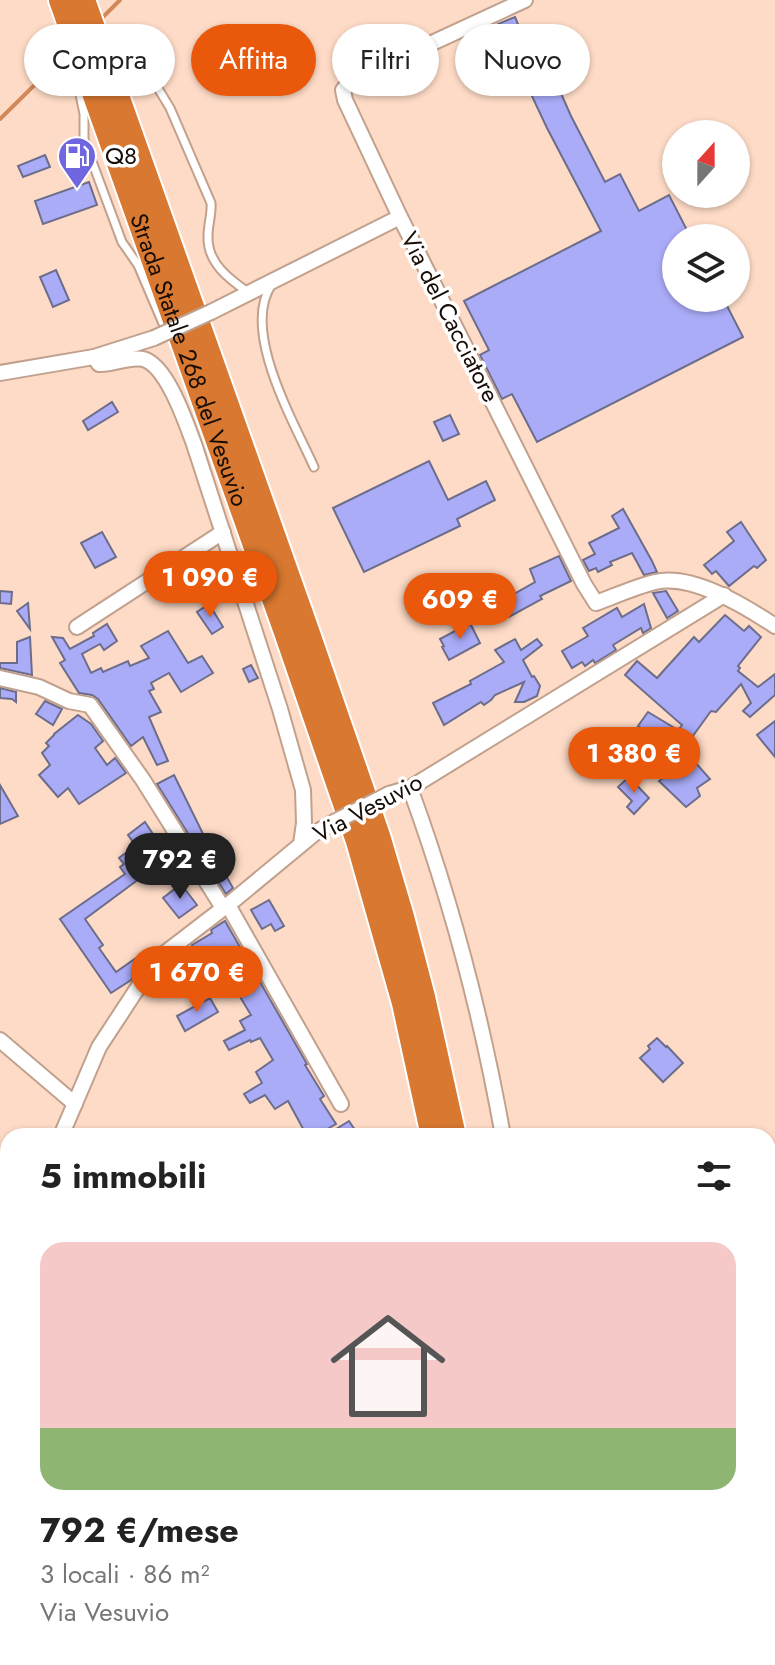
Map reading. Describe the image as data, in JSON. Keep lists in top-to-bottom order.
{
  "streets": {
    "highway": ["Strada Statale 268 del Vesuvio"],
    "street": ["Via del Cacciatore", "Via Vesuvio"]
  },
  "crossings": [
    ["Via del Cacciatore", "Via Vesuvio"]
  ],
  "places": {
    "fuel station": ["Q8"]
  },
  "north": "top",
  "page": {
    "chip": [
      "Compra",
      "Affitta",
      "Filtri",
      "Nuovo"
    ],
    "price": [
      "1 090 €",
      "609 €",
      "1 380 €",
      "792 €",
      "1 670 €"
    ],
    "heading": "5 immobili",
    "list": [
      {
        "name": "792 €/mese",
        "note": "3 locali · 86 m² · Via Vesuvio"
      }
    ]
  }
}
